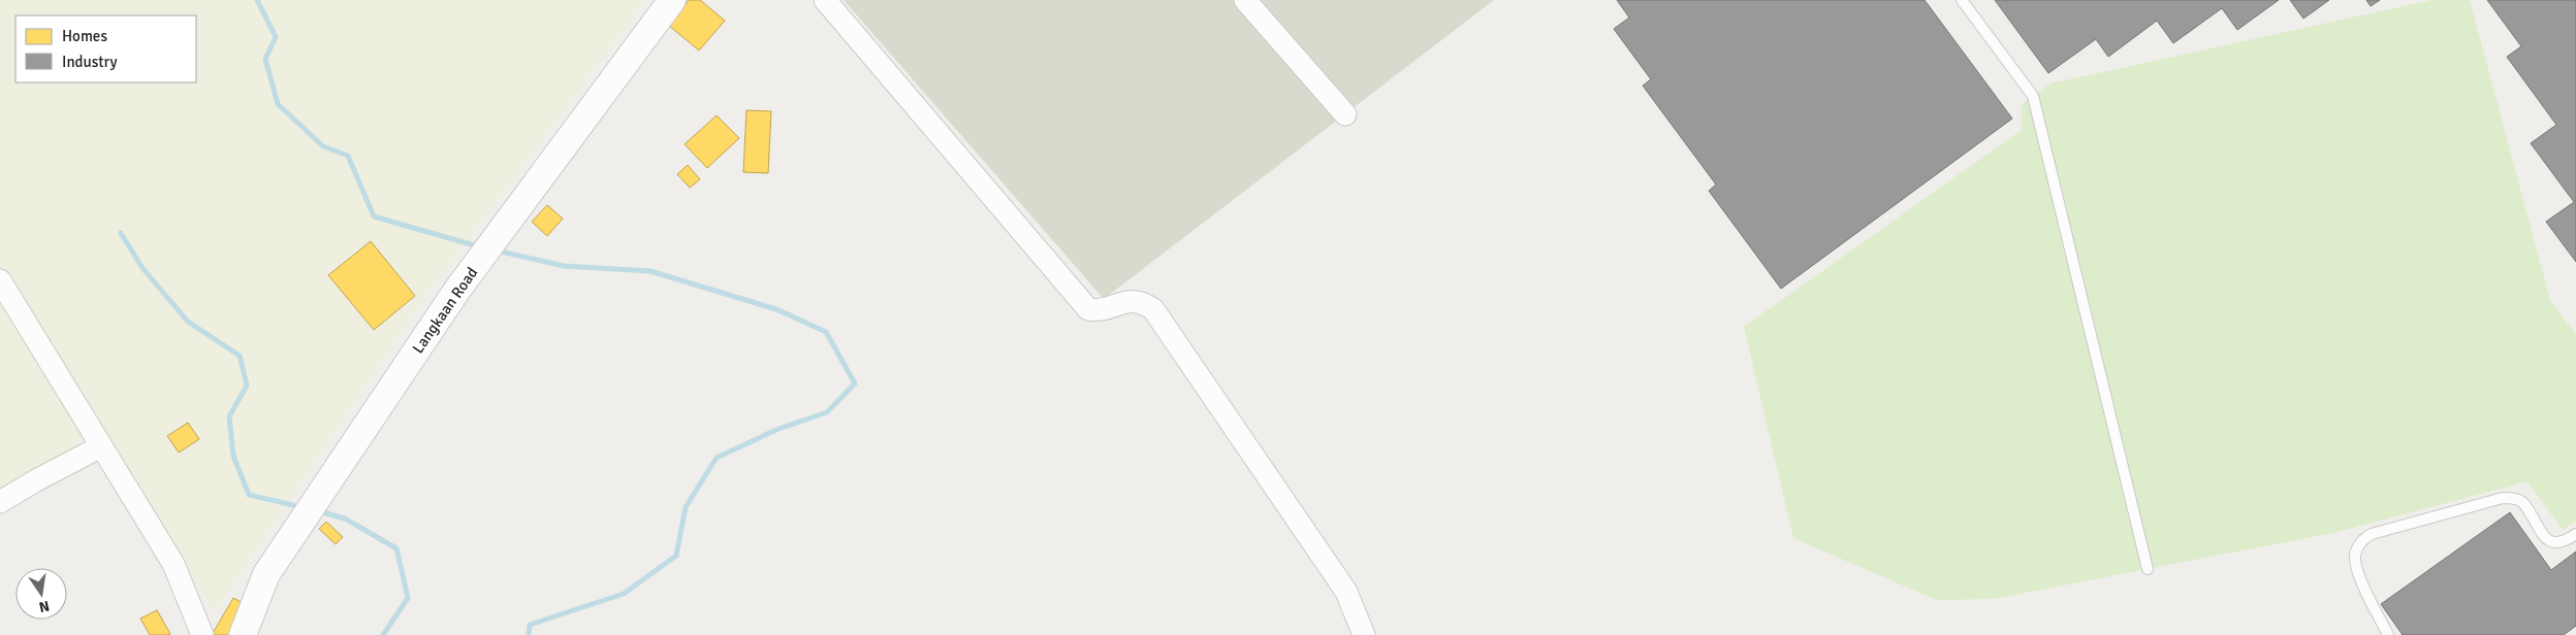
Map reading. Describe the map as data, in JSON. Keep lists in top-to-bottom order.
{
  "streets": {
    "street": ["Langkaan Road"]
  },
  "legend": ["Homes", "Industry"],
  "north": "bottom"
}
